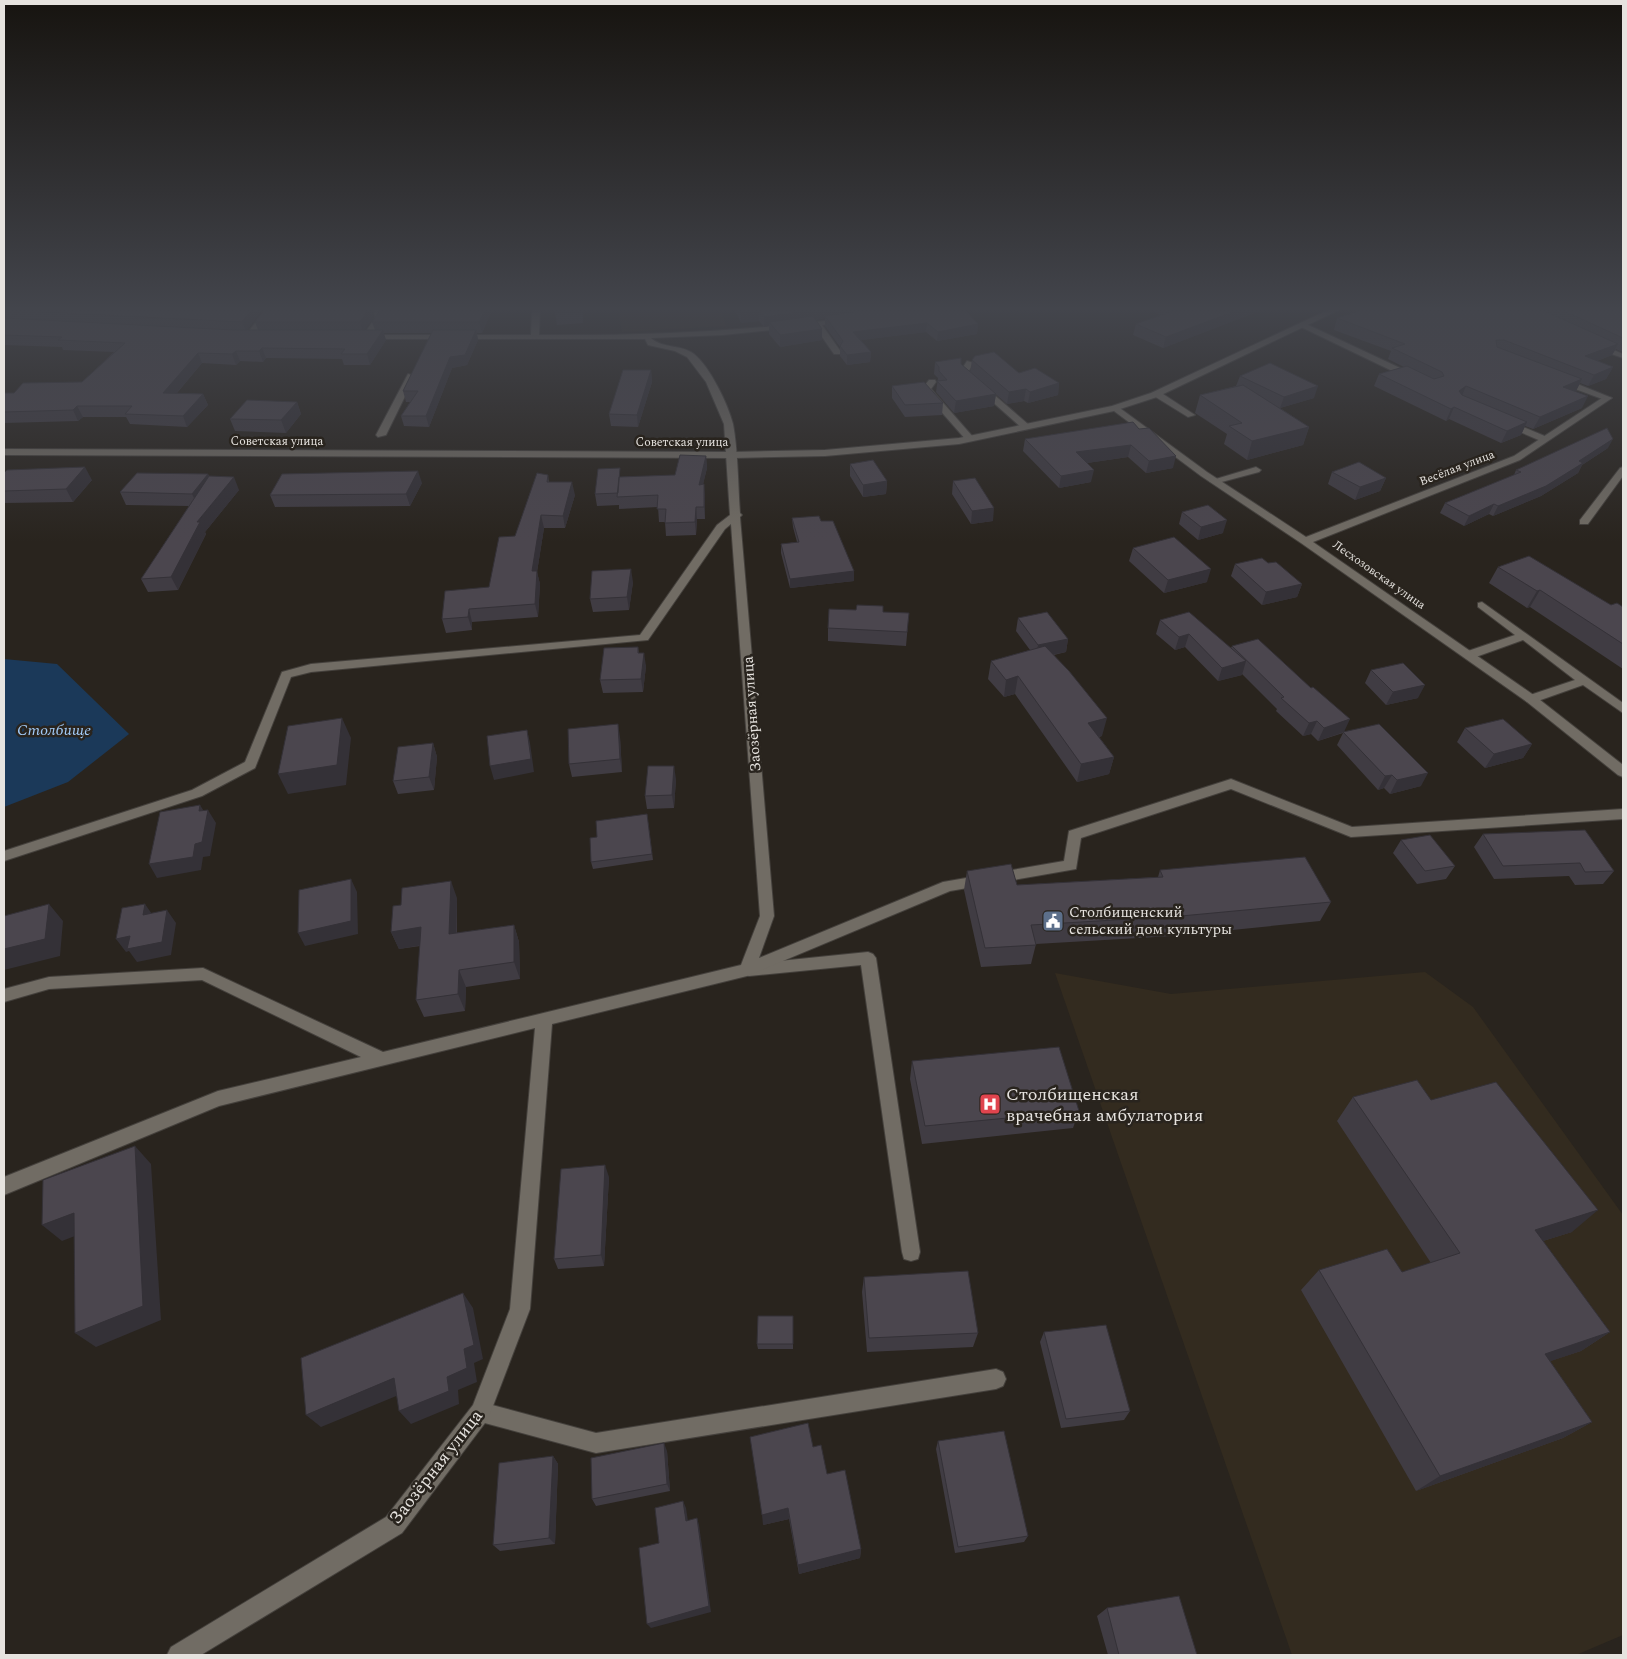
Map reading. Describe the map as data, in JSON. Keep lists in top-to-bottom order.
{
  "streets": {
    "street": [
      "Советская улица",
      "Весёлая улица",
      "Лесхозовская улица",
      "Заозёрная улица"
    ]
  },
  "crossings": [
    ["Советская улица", "Лесхозовская улица"],
    ["Советская улица", "Заозёрная улица"],
    ["Весёлая улица", "Лесхозовская улица"]
  ],
  "water": ["Столбище"],
  "places": {
    "public building": ["Столбищенский сельский дом культуры"],
    "hospital": ["Столбищенская врачебная амбулатория"]
  }
}
